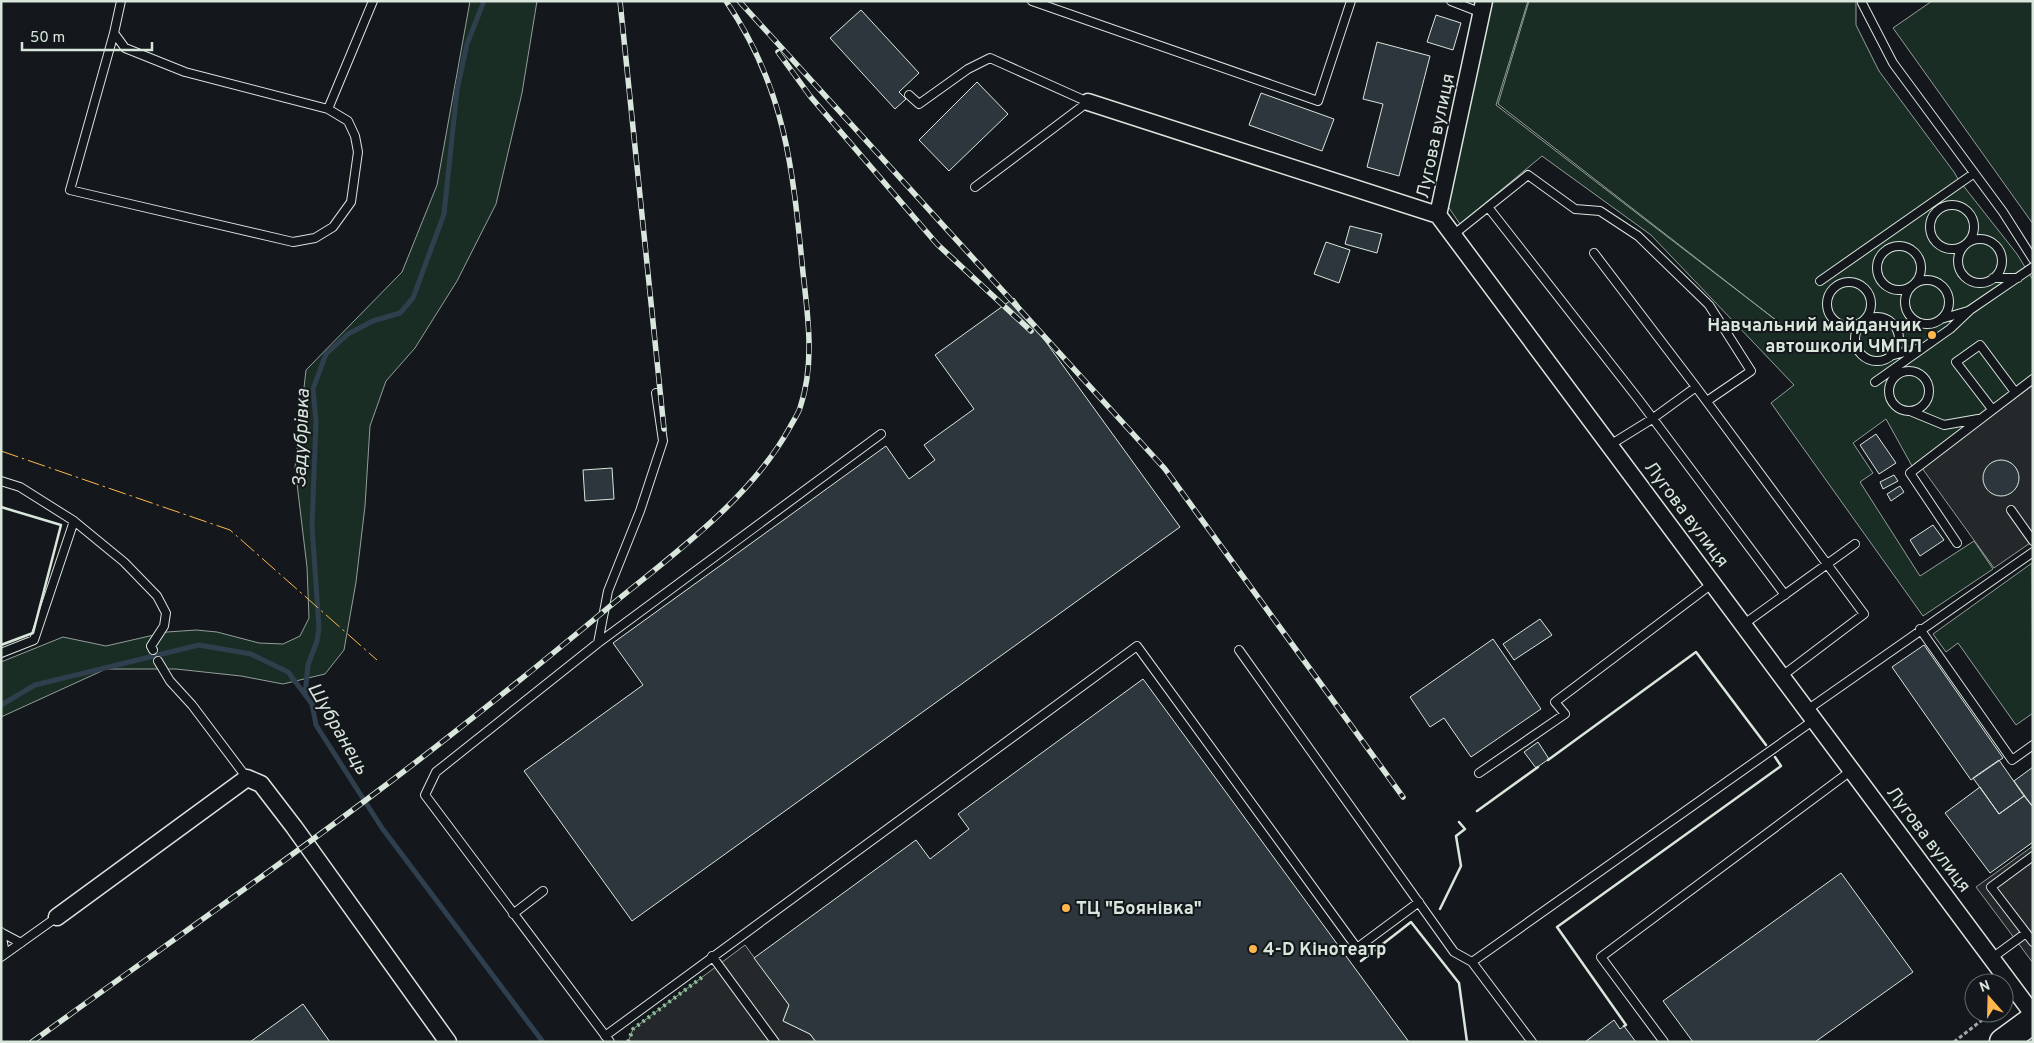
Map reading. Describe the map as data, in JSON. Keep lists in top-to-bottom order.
{
  "streets": {
    "street": ["Лугова вулиця"]
  },
  "water": ["Задубрівка", "Шубранець"],
  "places": ["Навчальний майданчик автошколи ЧМПЛ", "ТЦ \"Боянівка\"", "4-D Кінотеатр"],
  "scale_bar": "50 m",
  "north": "top"
}
